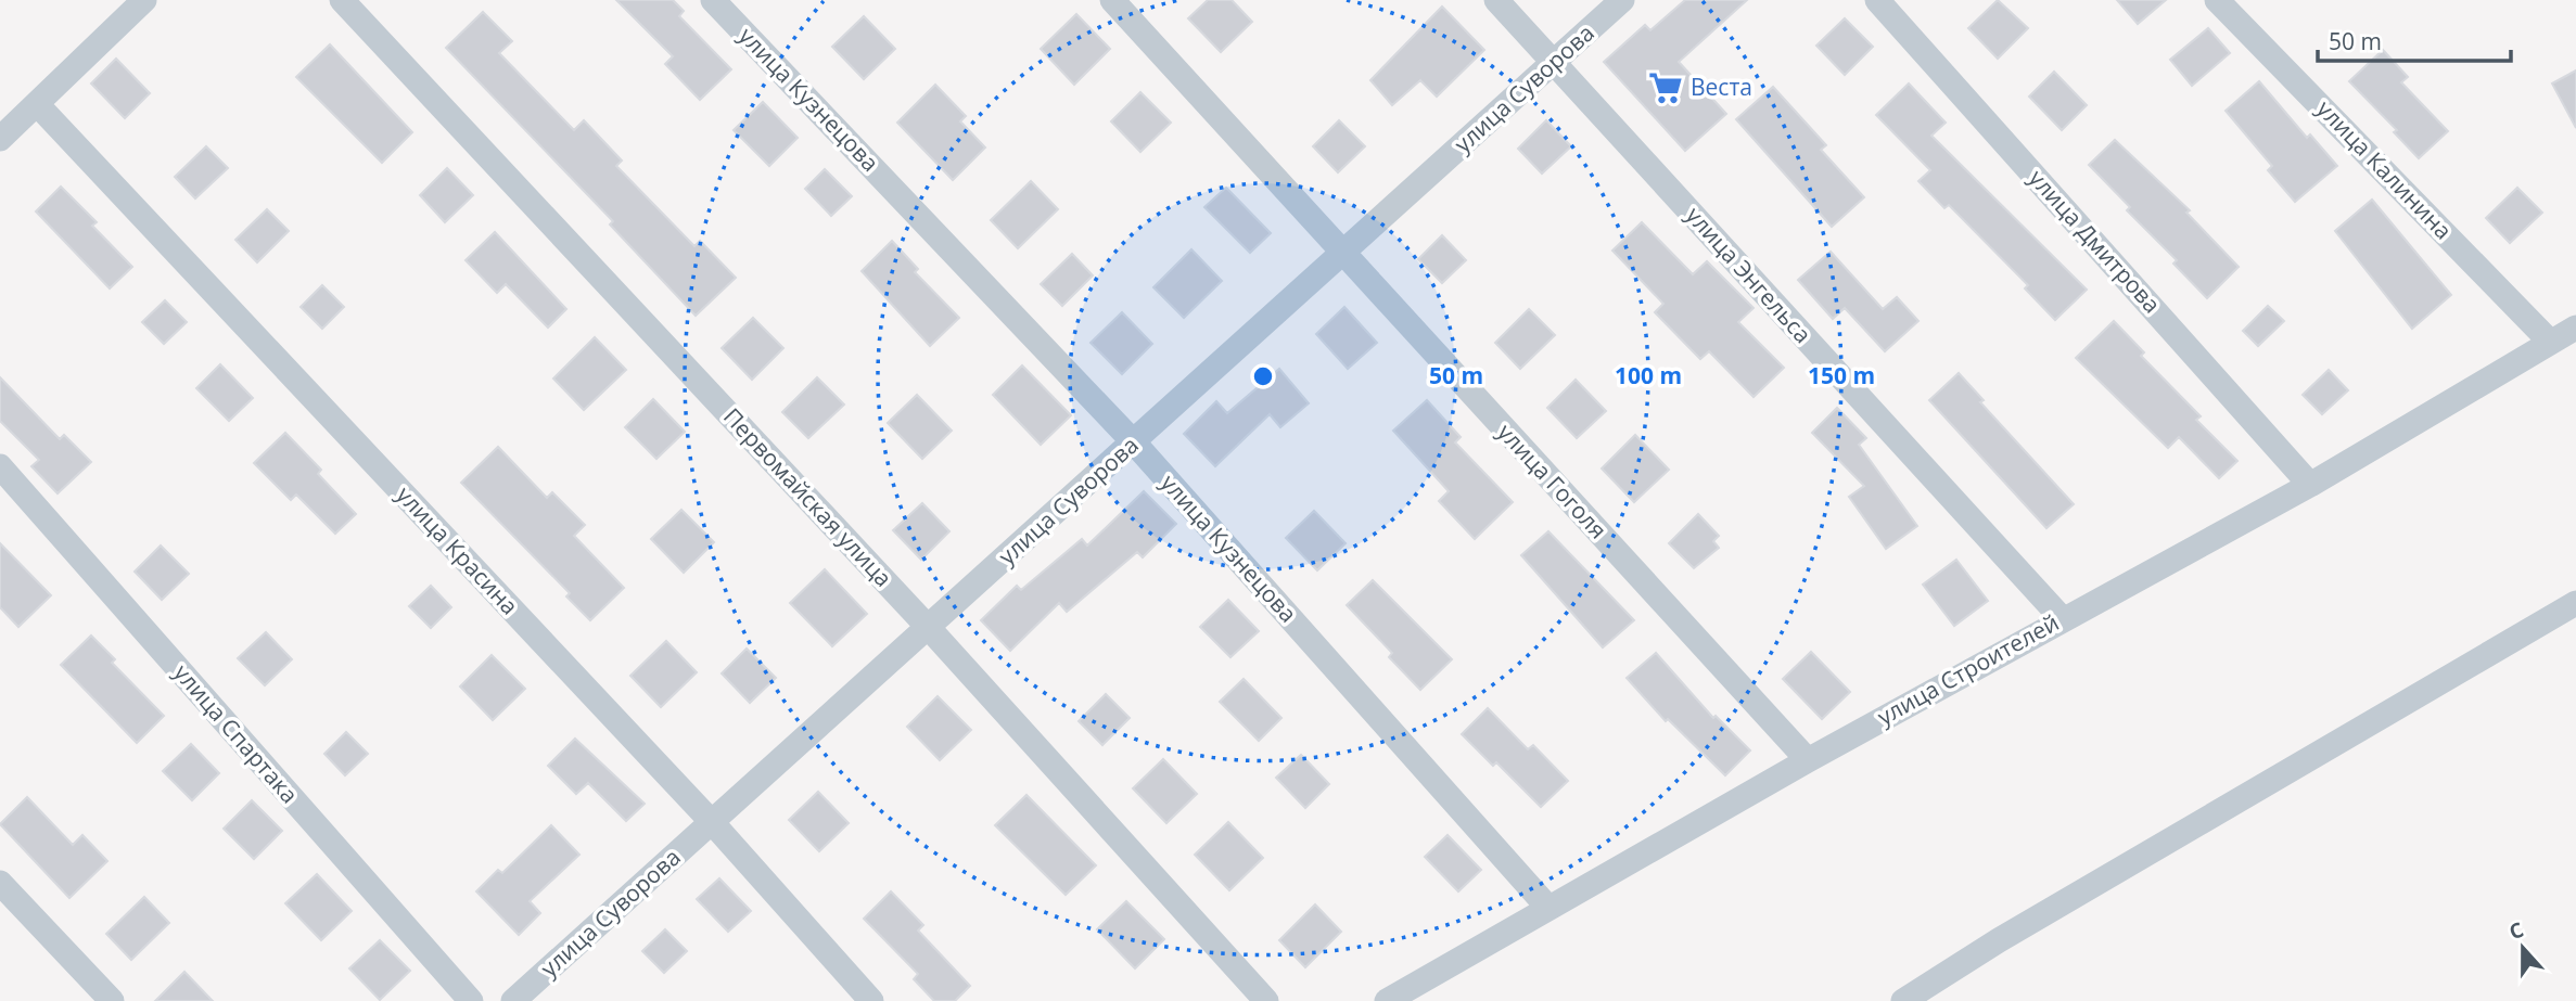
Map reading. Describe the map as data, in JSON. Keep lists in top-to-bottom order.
{
  "streets": {
    "street": [
      "улица Суворова",
      "улица Кузнецова",
      "улица Калинина",
      "улица Дмитрова",
      "улица Энгельса",
      "улица Гоголя",
      "Первомайская улица",
      "улица Красина",
      "улица Строителей",
      "улица Спартака"
    ]
  },
  "crossings": [
    ["улица Суворова", "улица Кузнецова"],
    ["улица Суворова", "улица Энгельса"],
    ["улица Суворова", "улица Гоголя"],
    ["улица Суворова", "Первомайская улица"],
    ["улица Суворова", "улица Красина"],
    ["улица Кузнецова", "улица Строителей"],
    ["улица Калинина", "улица Строителей"],
    ["улица Дмитрова", "улица Строителей"],
    ["улица Энгельса", "улица Строителей"],
    ["улица Гоголя", "улица Строителей"]
  ],
  "places": {
    "supermarket": ["Веста"]
  },
  "scale_bar": "50 m",
  "north": "top",
  "rings": ["50 m", "100 m", "150 m"]
}
